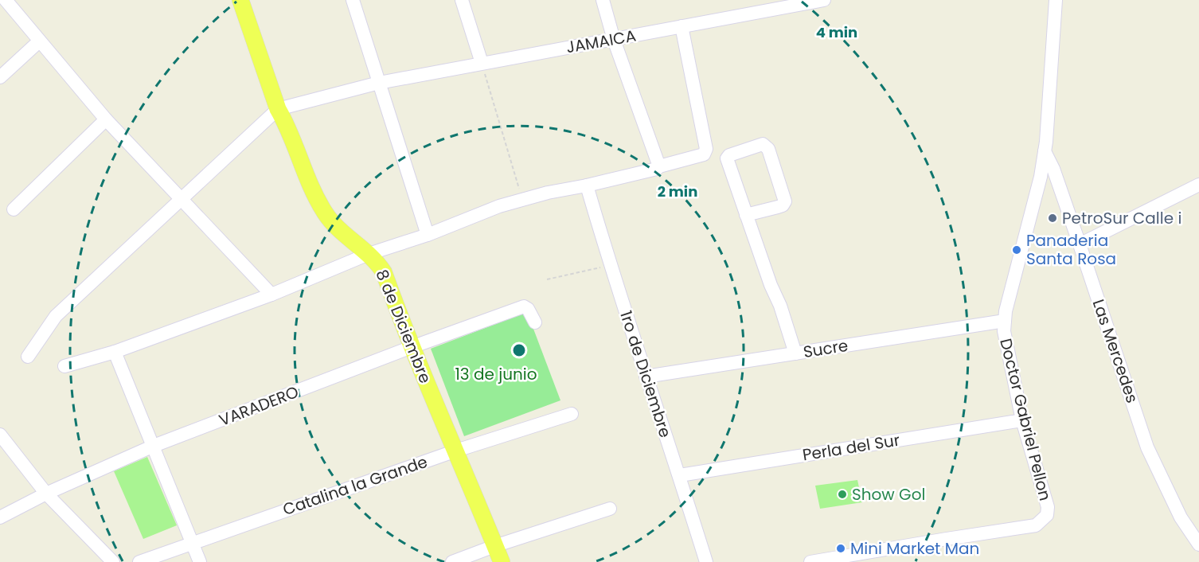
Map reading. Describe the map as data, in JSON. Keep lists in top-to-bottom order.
{
  "streets": {
    "main road": ["8 de Diciembre"],
    "street": [
      "JAMAICA",
      "Sucre",
      "Las Mercedes",
      "1ro de Diciembre",
      "VARADERO",
      "Doctor Gabriel Pellon",
      "Perla del Sur",
      "Catalina la Grande"
    ]
  },
  "crossings": [
    ["JAMAICA", "8 de Diciembre"],
    ["8 de Diciembre", "VARADERO"],
    ["8 de Diciembre", "Catalina la Grande"],
    ["Sucre", "1ro de Diciembre"],
    ["Sucre", "Doctor Gabriel Pellon"],
    ["Las Mercedes", "Doctor Gabriel Pellon"],
    ["1ro de Diciembre", "Perla del Sur"],
    ["Doctor Gabriel Pellon", "Perla del Sur"]
  ],
  "parks": ["13 de junio"],
  "places": [
    "PetroSur Calle i",
    "Panaderia Santa Rosa",
    "Show Gol",
    "Mini Market Man"
  ],
  "rings": ["4 min", "2 min"]
}
